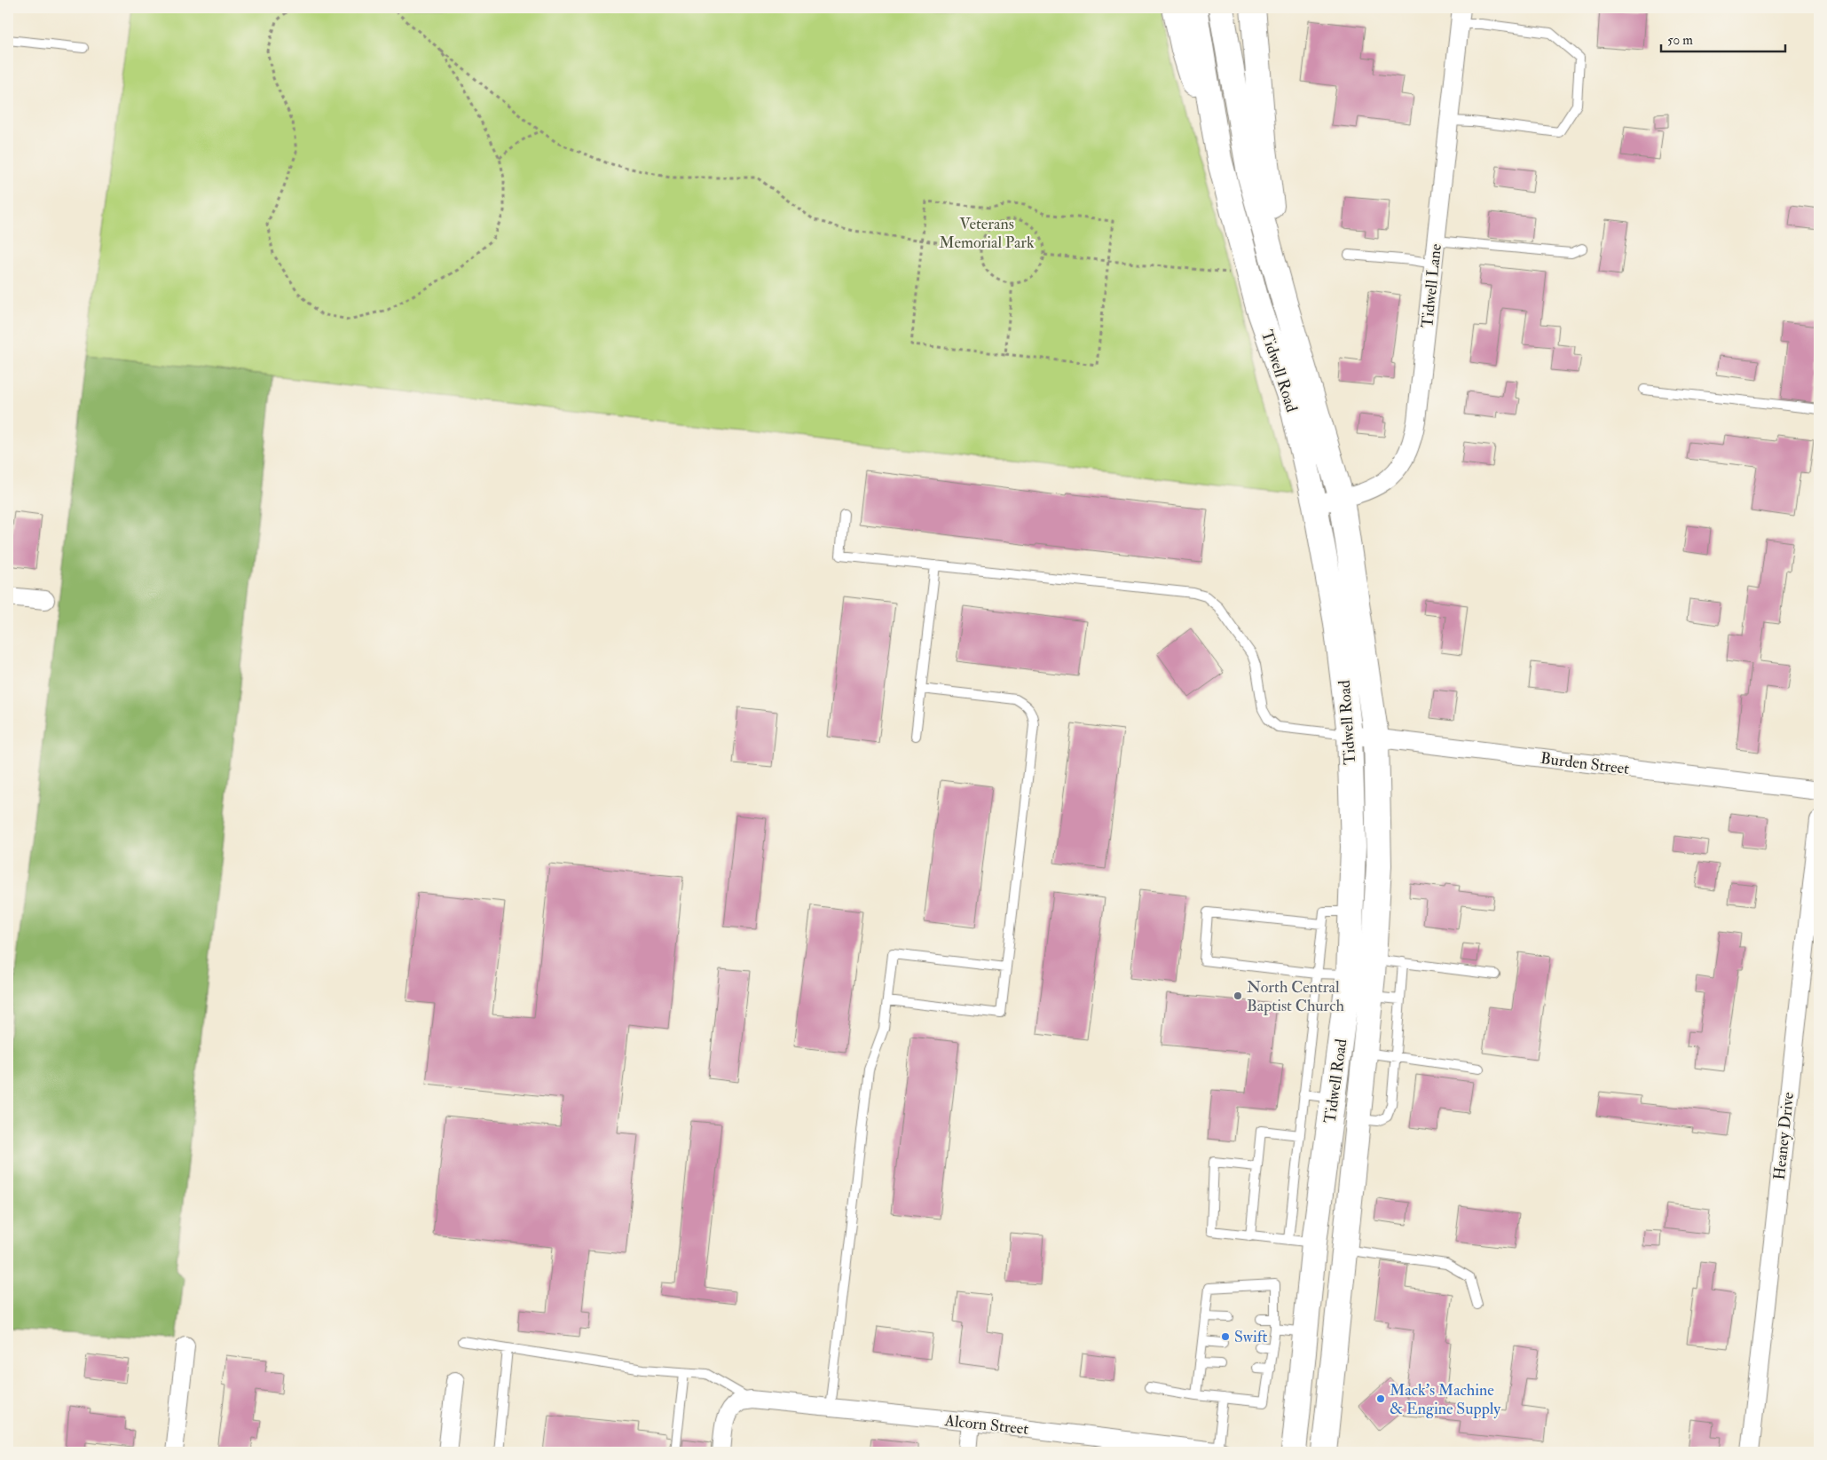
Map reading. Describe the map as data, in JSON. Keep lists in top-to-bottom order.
{
  "streets": {
    "main road": ["Tidwell Road"],
    "street": [
      "Tidwell Lane",
      "Burden Street",
      "Heaney Drive",
      "Alcorn Street"
    ]
  },
  "crossings": [
    ["Tidwell Lane", "Tidwell Road"],
    ["Tidwell Road", "Burden Street"]
  ],
  "parks": ["Veterans Memorial Park"],
  "places": ["North Central Baptist Church", "Swift", "Mack's Machine & Engine Supply"],
  "scale_bar": "50 m"
}
